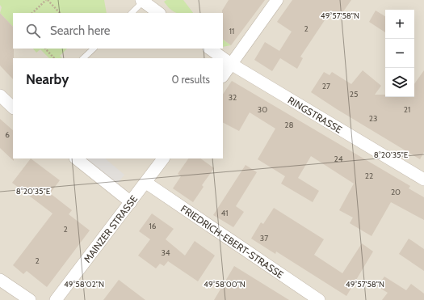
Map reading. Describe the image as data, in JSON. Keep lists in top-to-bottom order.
{
  "streets": {
    "street": ["RINGSTRASSE", "MAINZER STRASSE", "FRIEDRICH-EBERT-STRASSE"]
  },
  "crossings": [
    ["MAINZER STRASSE", "FRIEDRICH-EBERT-STRASSE"]
  ],
  "house_numbers": [
    "2",
    "11",
    "27",
    "25",
    "32",
    "30",
    "21",
    "23",
    "28",
    "6",
    "24",
    "22",
    "20",
    "41",
    "16",
    "2",
    "37",
    "34",
    "2"
  ],
  "page": {
    "map_buttons": ["+", "−"],
    "search": "Search here",
    "heading": ["Nearby", "0 results"]
  },
  "coordinates": [
    "49°57'58\"N",
    "8°20'35\"E",
    "49°58'02\"N",
    "49°58'00\"N"
  ]
}
